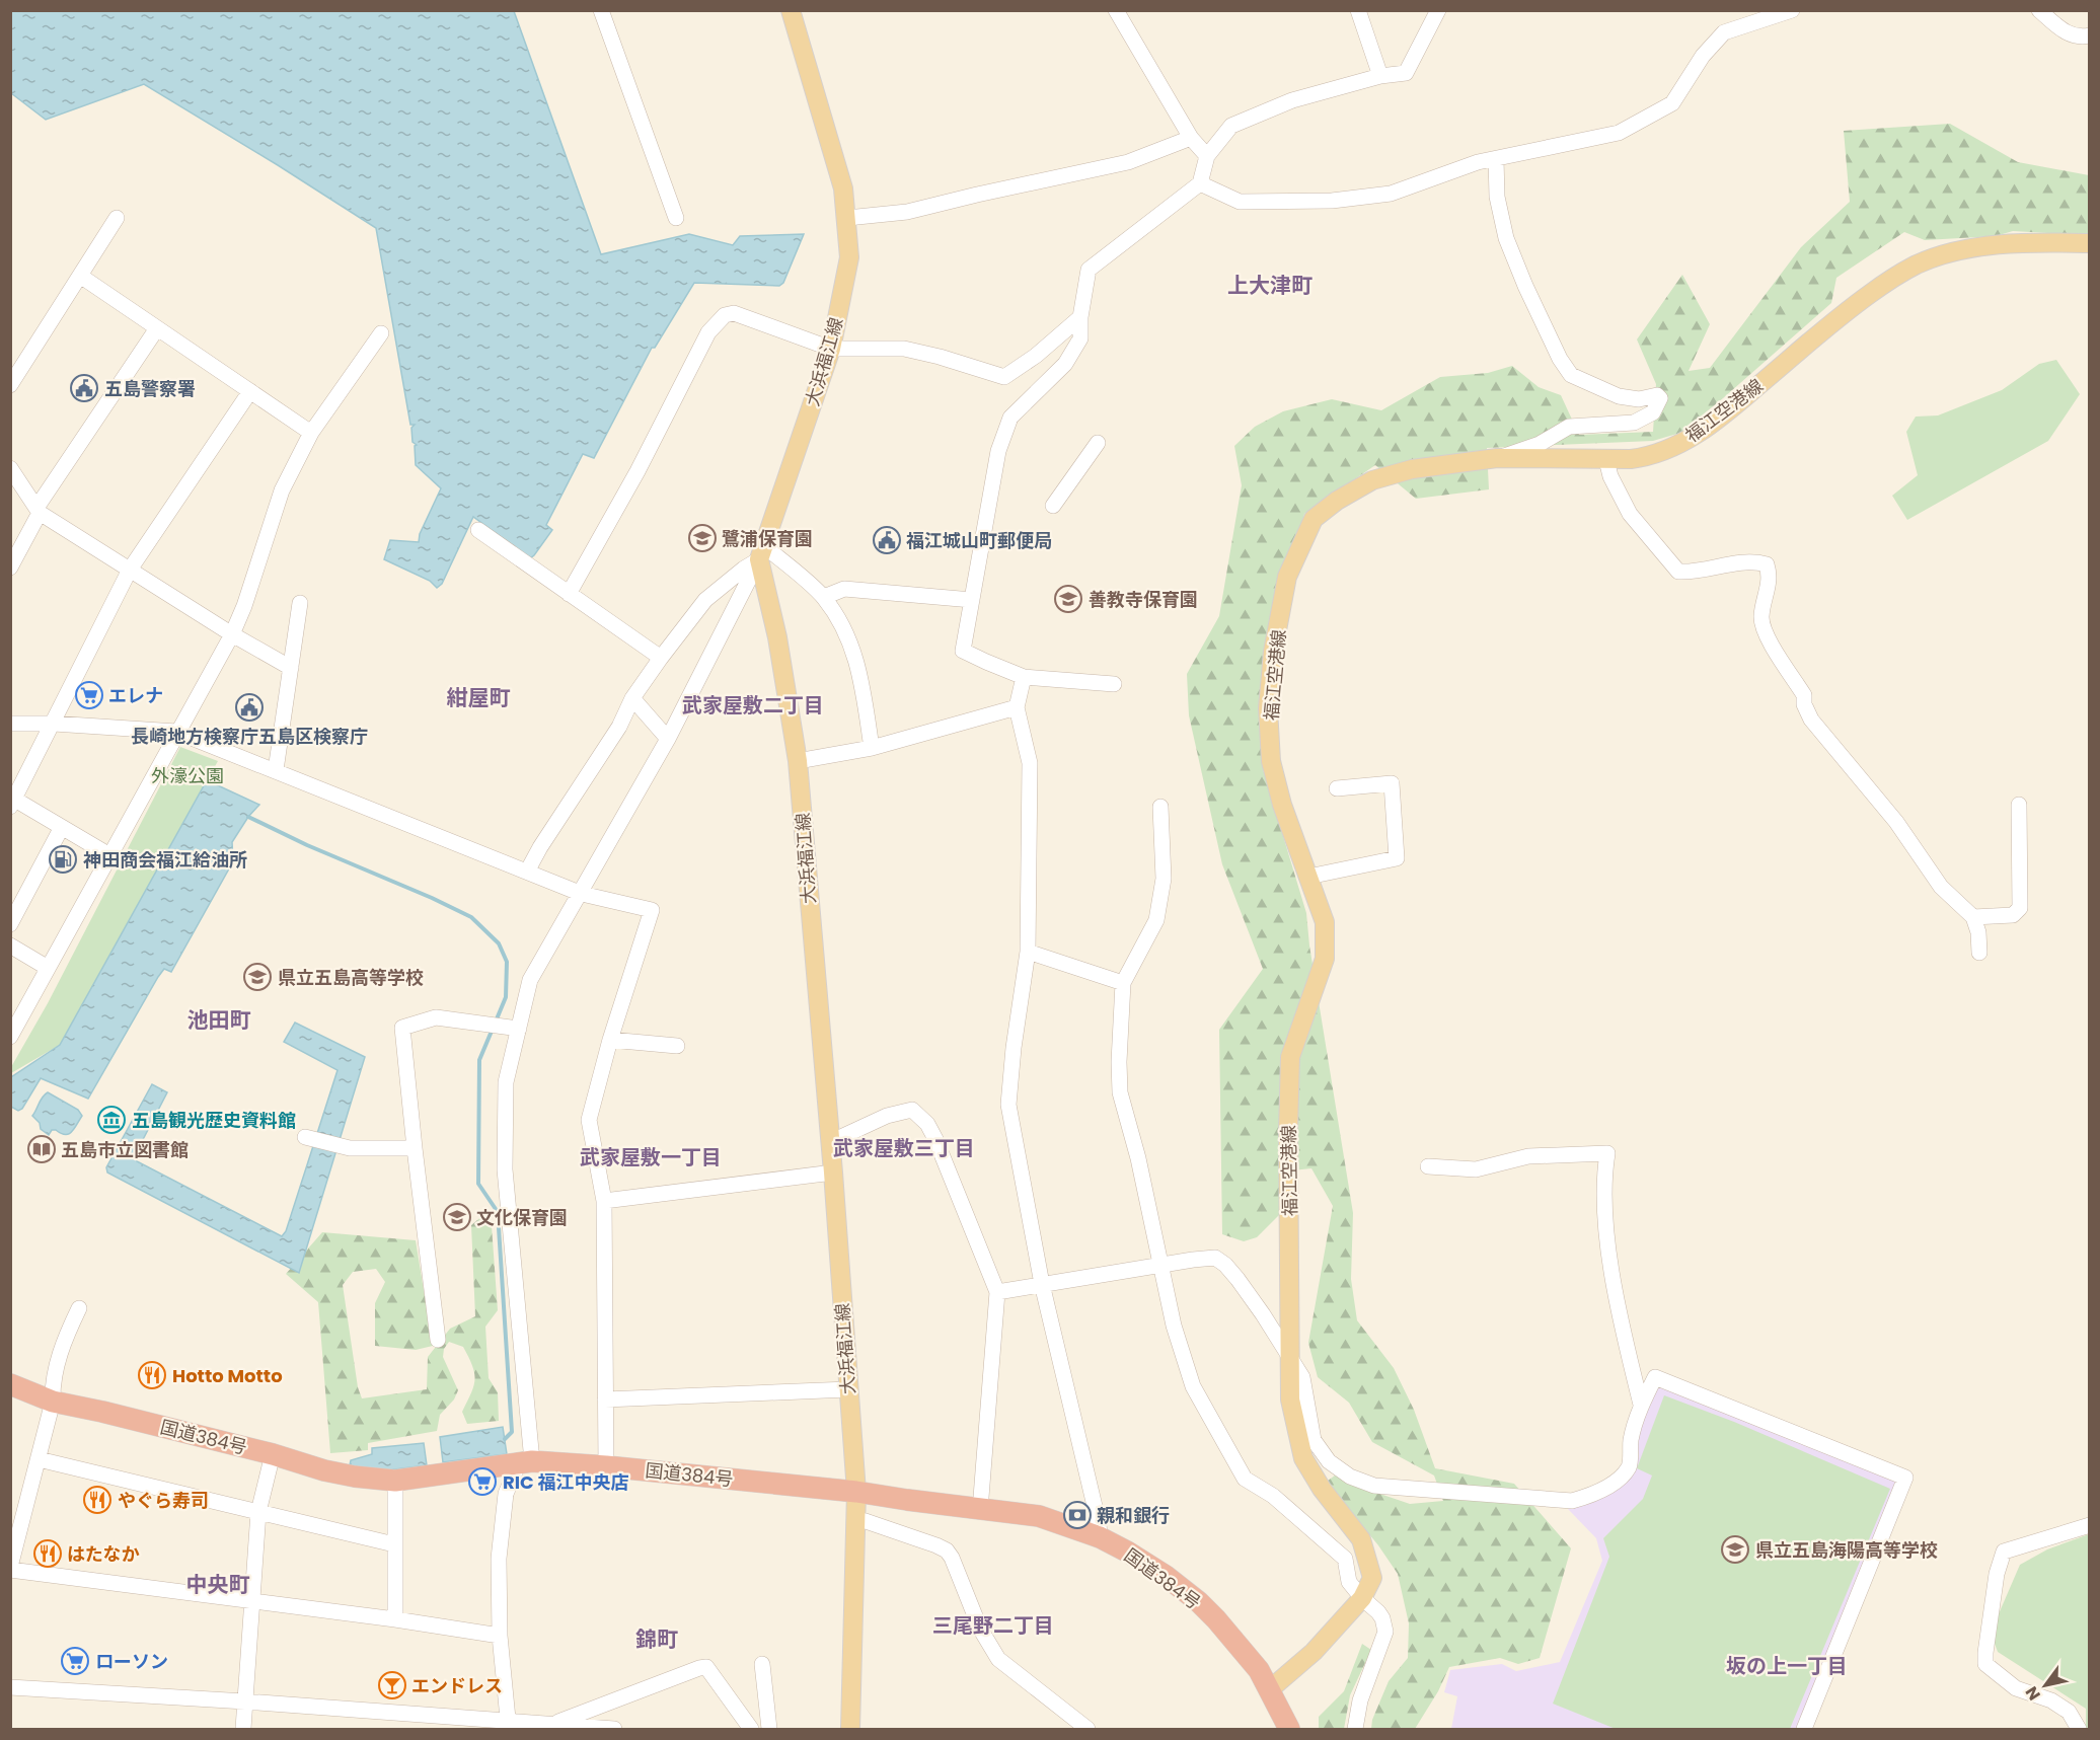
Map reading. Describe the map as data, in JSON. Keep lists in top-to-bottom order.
{
  "streets": {
    "highway": ["国道384号"],
    "main road": ["大浜福江線", "福江空港線"]
  },
  "crossings": [
    ["大浜福江線", "国道384号"],
    ["福江空港線", "国道384号"]
  ],
  "districts": [
    "上大津町",
    "紺屋町",
    "武家屋敷二丁目",
    "池田町",
    "武家屋敷三丁目",
    "武家屋敷一丁目",
    "中央町",
    "三尾野二丁目",
    "錦町",
    "坂の上一丁目"
  ],
  "parks": ["外濠公園"],
  "places": {
    "public building": ["五島警察署", "福江城山町郵便局", "長崎地方検察庁五島区検察庁"],
    "school or university": [
      "鷺浦保育園",
      "善教寺保育園",
      "県立五島高等学校",
      "文化保育園",
      "県立五島海陽高等学校"
    ],
    "supermarket": ["エレナ", "RIC 福江中央店", "ローソン"],
    "fuel station": ["神田商会福江給油所"],
    "museum": ["五島観光歴史資料館"],
    "library": ["五島市立図書館"],
    "restaurant": ["Hotto Motto", "やぐら寿司", "はたなか"],
    "bank": ["親和銀行"],
    "bar": ["エンドレス"]
  },
  "north": "bottom left"
}
